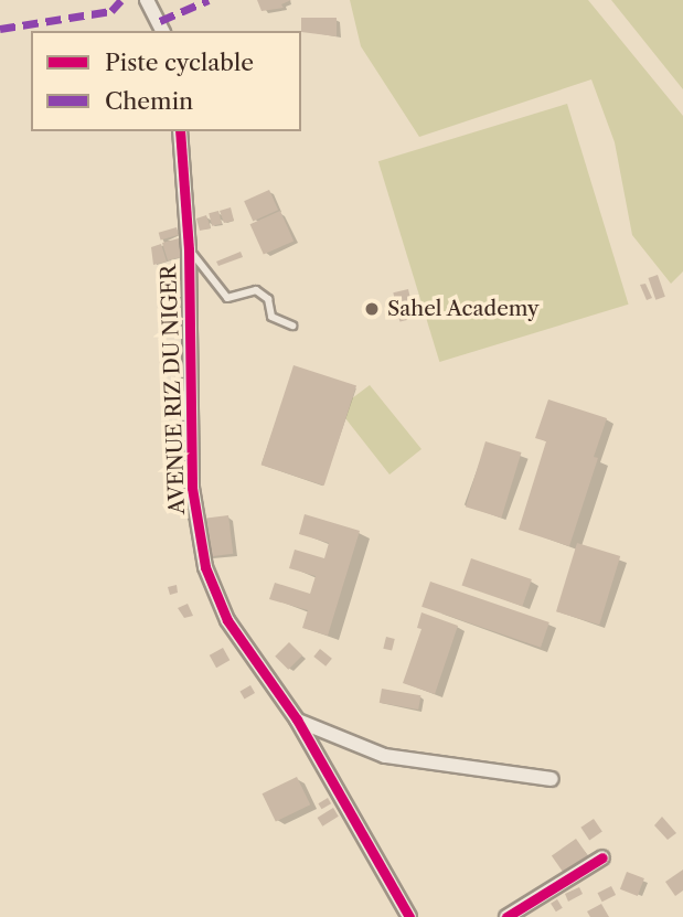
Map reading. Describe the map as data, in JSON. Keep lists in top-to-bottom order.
{
  "streets": {
    "street": ["AVENUE RIZ DU NIGER"]
  },
  "places": ["Sahel Academy"],
  "legend": ["Piste cyclable", "Chemin"]
}
